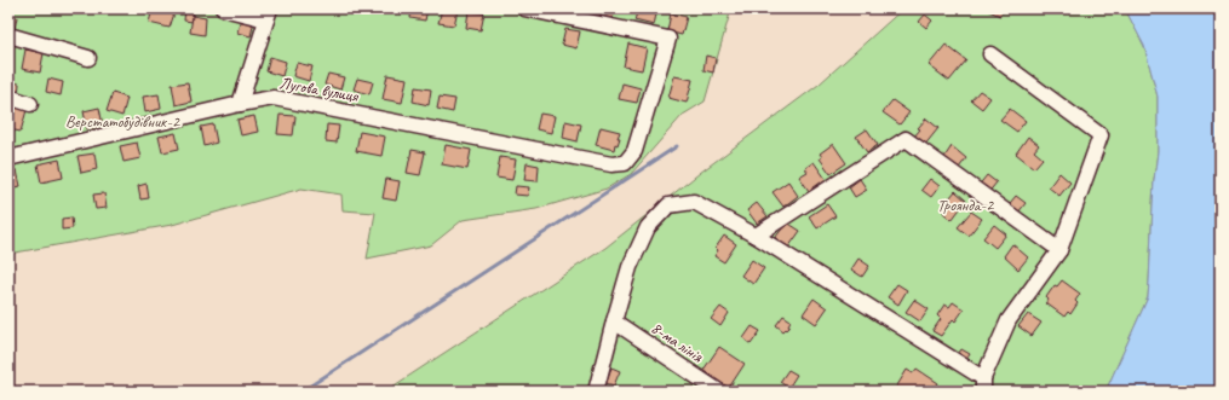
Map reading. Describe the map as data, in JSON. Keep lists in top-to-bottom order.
{
  "streets": {
    "street": ["Лугова вулиця", "8-ма лінія"]
  },
  "parks": ["Верстатобудівник-2", "Троянда-2"]
}
